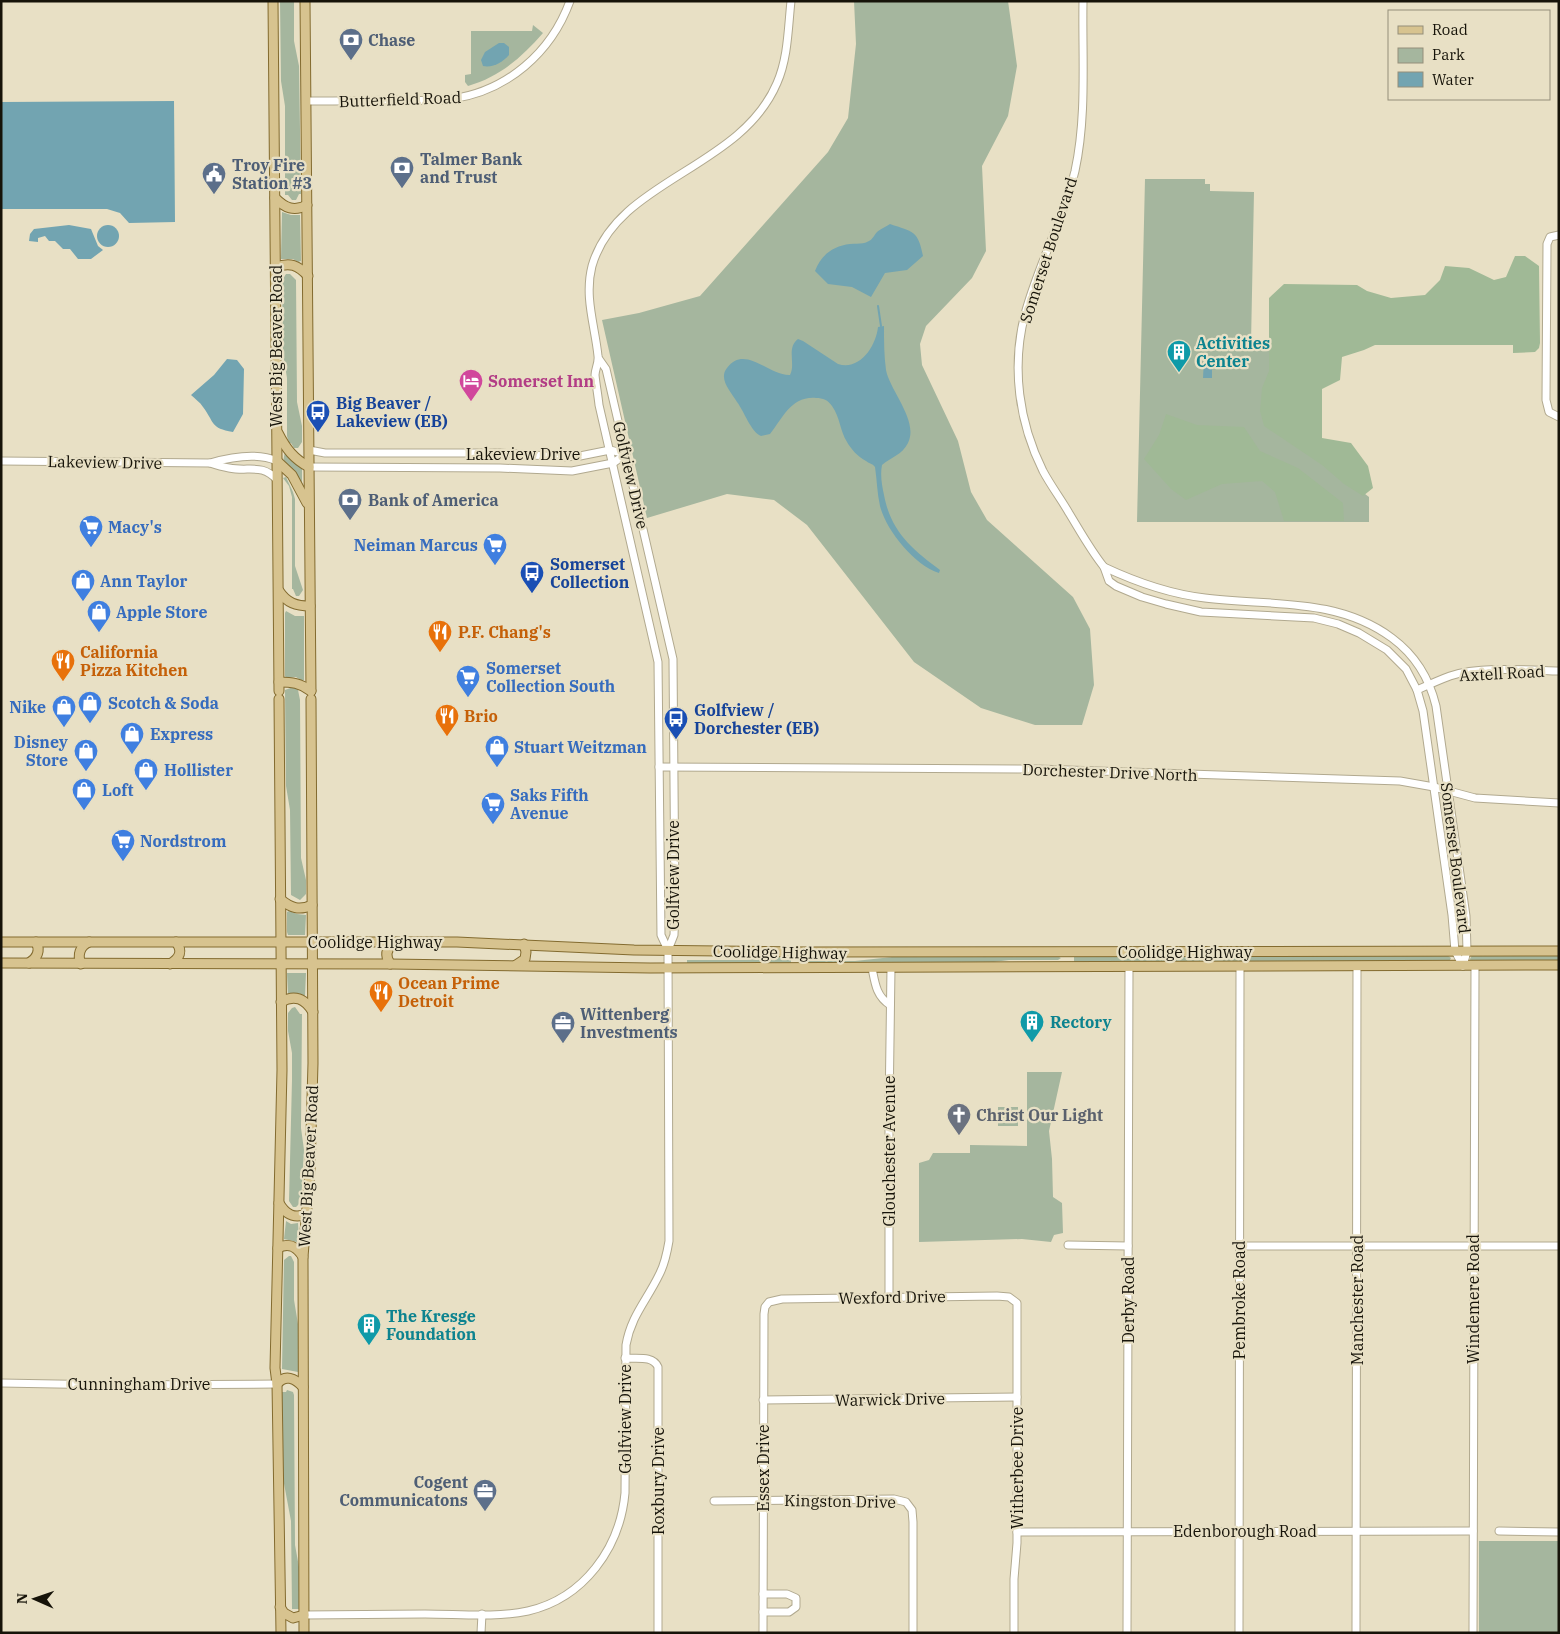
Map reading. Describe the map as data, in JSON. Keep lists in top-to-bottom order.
{
  "streets": {
    "main road": ["West Big Beaver Road", "Coolidge Highway"],
    "street": [
      "Butterfield Road",
      "Somerset Boulevard",
      "Lakeview Drive",
      "Golfview Drive",
      "Axtell Road",
      "Dorchester Drive North",
      "Glouchester Avenue",
      "Wexford Drive",
      "Windemere Road",
      "Derby Road",
      "Pembroke Road",
      "Manchester Road",
      "Cunningham Drive",
      "Warwick Drive",
      "Essex Drive",
      "Witherbee Drive",
      "Roxbury Drive",
      "Kingston Drive",
      "Edenborough Road"
    ]
  },
  "crossings": [
    ["Butterfield Road", "West Big Beaver Road"],
    ["Somerset Boulevard", "Axtell Road"],
    ["Somerset Boulevard", "Dorchester Drive North"],
    ["Somerset Boulevard", "Coolidge Highway"],
    ["West Big Beaver Road", "Lakeview Drive"],
    ["West Big Beaver Road", "Golfview Drive"],
    ["West Big Beaver Road", "Coolidge Highway"],
    ["West Big Beaver Road", "Cunningham Drive"],
    ["Lakeview Drive", "Golfview Drive"],
    ["Golfview Drive", "Dorchester Drive North"],
    ["Golfview Drive", "Coolidge Highway"],
    ["Golfview Drive", "Roxbury Drive"],
    ["Coolidge Highway", "Glouchester Avenue"],
    ["Coolidge Highway", "Windemere Road"],
    ["Coolidge Highway", "Derby Road"],
    ["Coolidge Highway", "Pembroke Road"],
    ["Coolidge Highway", "Manchester Road"],
    ["Glouchester Avenue", "Wexford Drive"],
    ["Wexford Drive", "Essex Drive"],
    ["Wexford Drive", "Witherbee Drive"],
    ["Windemere Road", "Edenborough Road"],
    ["Derby Road", "Edenborough Road"],
    ["Pembroke Road", "Edenborough Road"],
    ["Manchester Road", "Edenborough Road"],
    ["Warwick Drive", "Essex Drive"],
    ["Warwick Drive", "Witherbee Drive"],
    ["Essex Drive", "Kingston Drive"],
    ["Witherbee Drive", "Edenborough Road"]
  ],
  "places": {
    "bank": ["Chase", "Talmer Bank and Trust", "Bank of America"],
    "public building": ["Troy Fire Station #3"],
    "building": ["Activities Center", "Rectory", "The Kresge Foundation"],
    "hotel": ["Somerset Inn"],
    "bus stop": ["Big Beaver / Lakeview (EB)", "Somerset Collection", "Golfview / Dorchester (EB)"],
    "supermarket": [
      "Macy's",
      "Neiman Marcus",
      "Somerset Collection South",
      "Saks Fifth Avenue",
      "Nordstrom"
    ],
    "shop": [
      "Ann Taylor",
      "Apple Store",
      "Scotch & Soda",
      "Nike",
      "Express",
      "Stuart Weitzman",
      "Disney Store",
      "Hollister",
      "Loft"
    ],
    "restaurant": [
      "P.F. Chang's",
      "California Pizza Kitchen",
      "Brio",
      "Ocean Prime Detroit"
    ],
    "office": ["Wittenberg Investments", "Cogent Communicatons"],
    "church": ["Christ Our Light"]
  },
  "legend": ["Road", "Park", "Water"],
  "north": "left"
}
